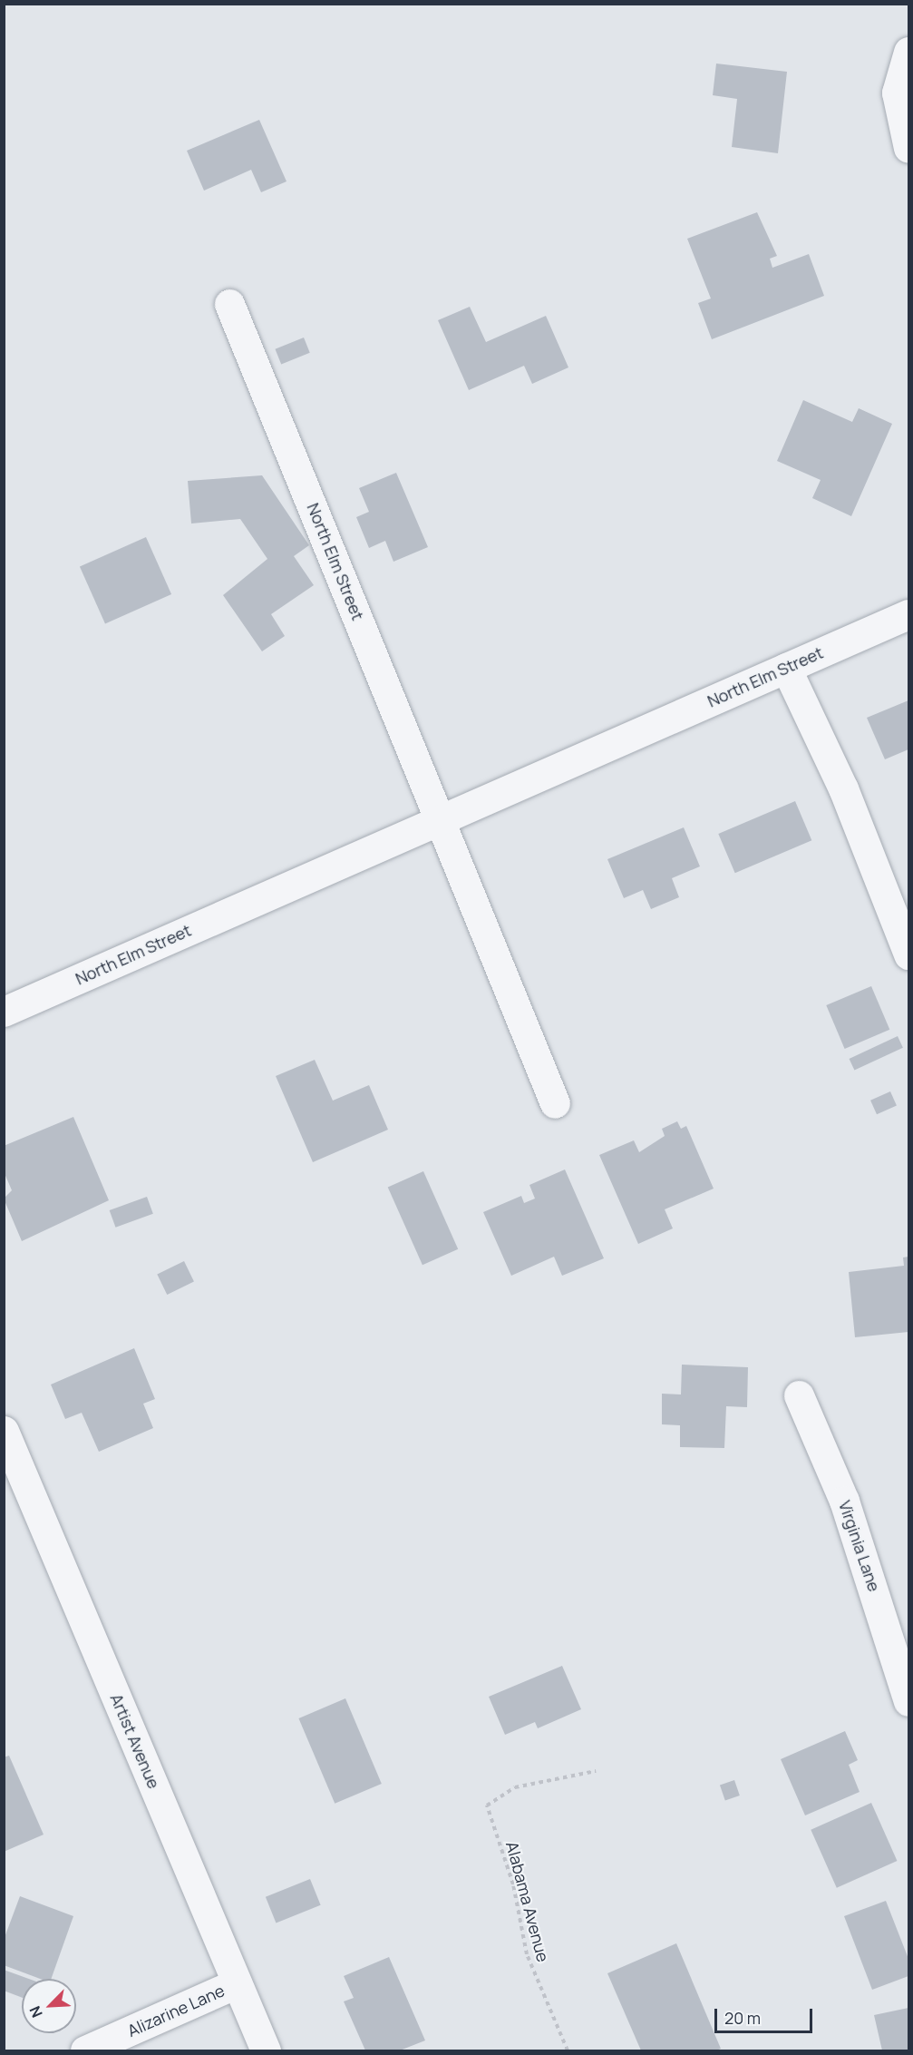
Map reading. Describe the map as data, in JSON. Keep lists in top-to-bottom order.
{
  "streets": {
    "street": [
      "North Elm Street",
      "Virginia Lane",
      "Artist Avenue",
      "Alizarine Lane"
    ],
    "path": ["Alabama Avenue"]
  },
  "crossings": [
    ["Artist Avenue", "Alizarine Lane"]
  ],
  "scale_bar": "20 m",
  "north": "bottom left"
}
